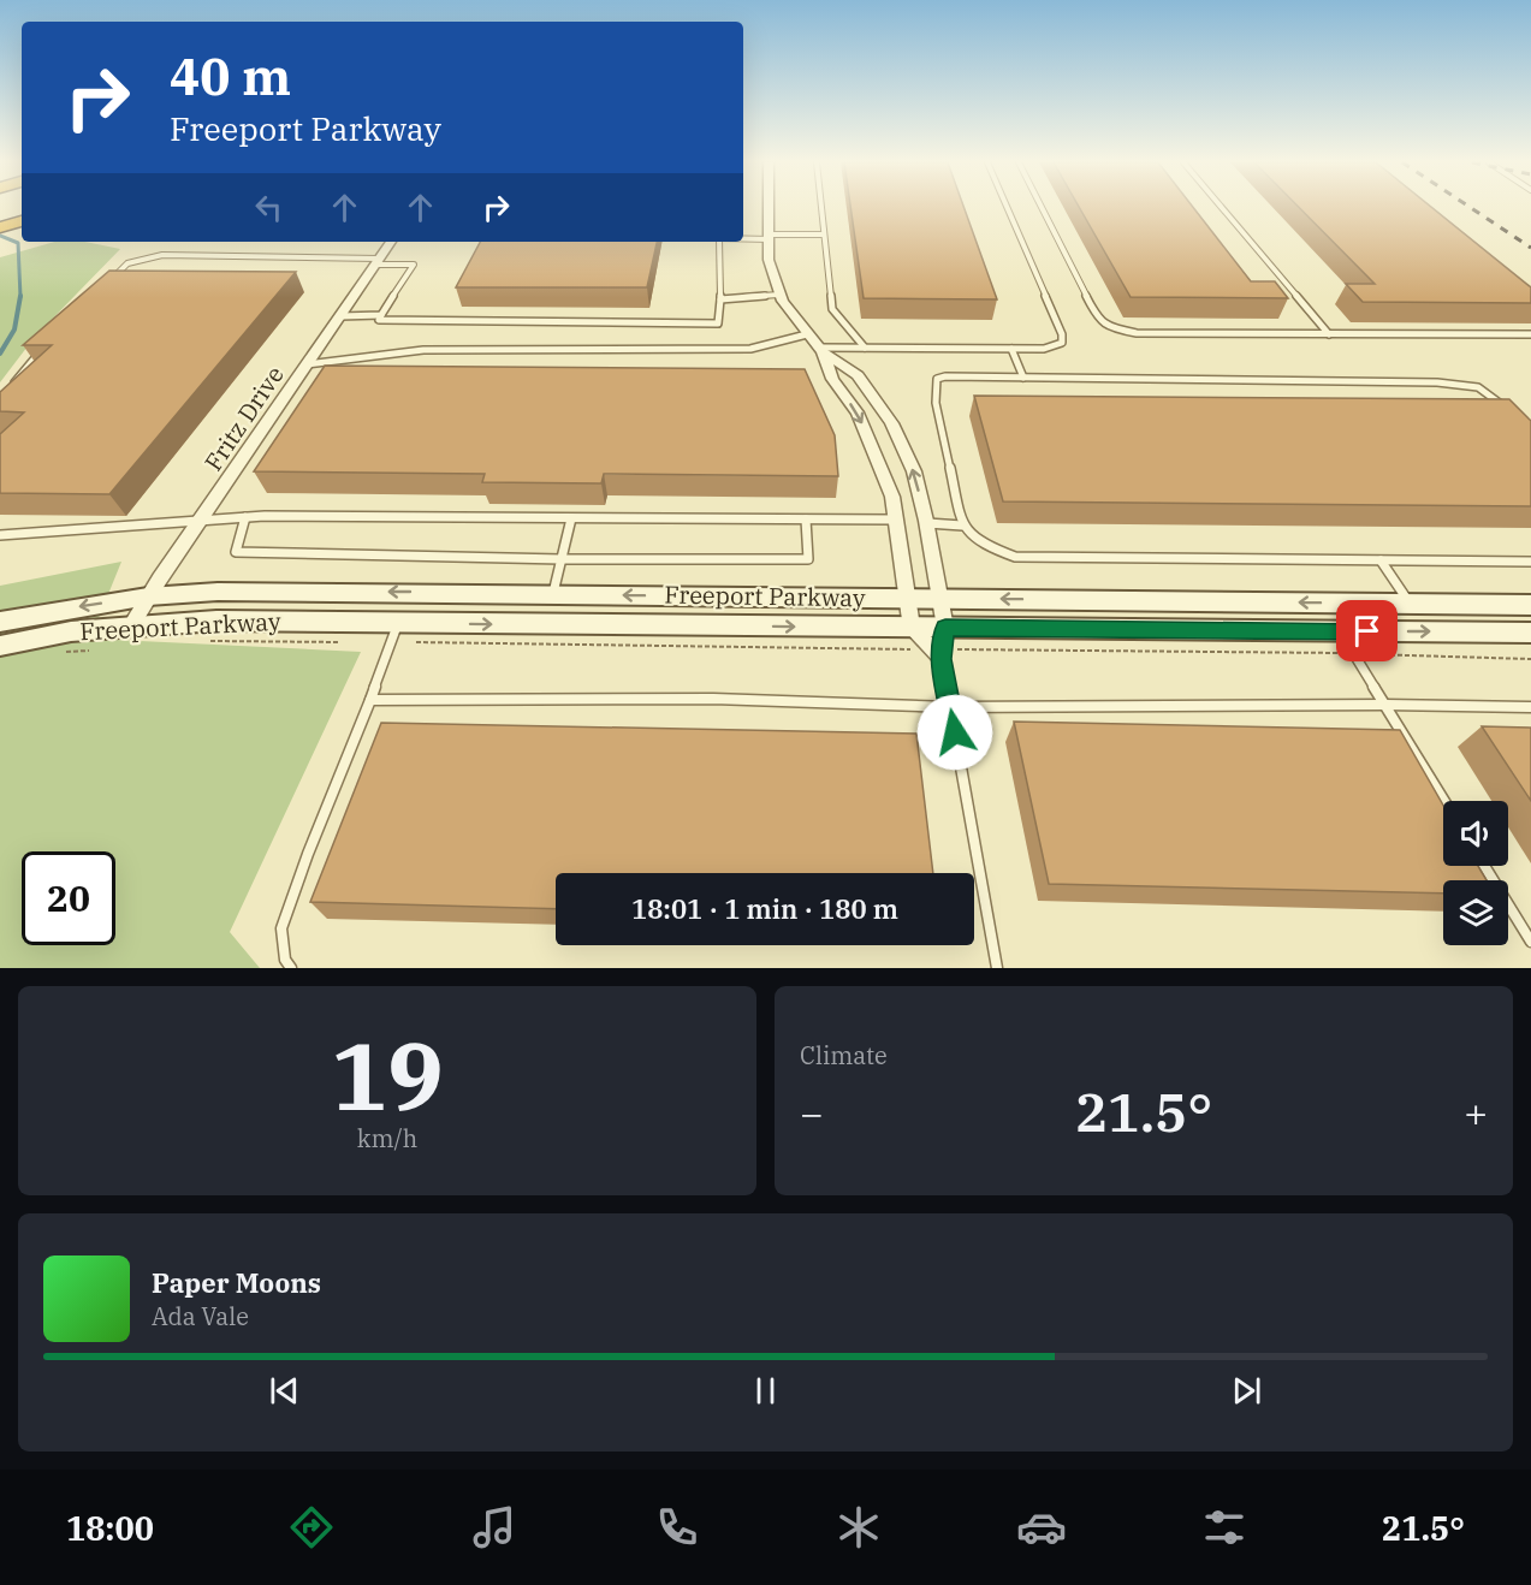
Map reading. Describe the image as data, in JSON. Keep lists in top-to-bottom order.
{
  "streets": {
    "main road": ["Freeport Parkway"],
    "street": ["Fritz Drive"]
  },
  "crossings": [
    ["Fritz Drive", "Freeport Parkway"]
  ],
  "page": {
    "turn": ["40 m", "Freeport Parkway"],
    "limit": "20",
    "trip": "18:01 · 1 min · 180 m",
    "tile": [
      ["19", "km/h"],
      "Climate"
    ],
    "heat": ["−", "21.5°", "+"],
    "song": ["Paper Moons", "Ada Vale"],
    "tabs": ["18:00", "21.5°"]
  }
}
